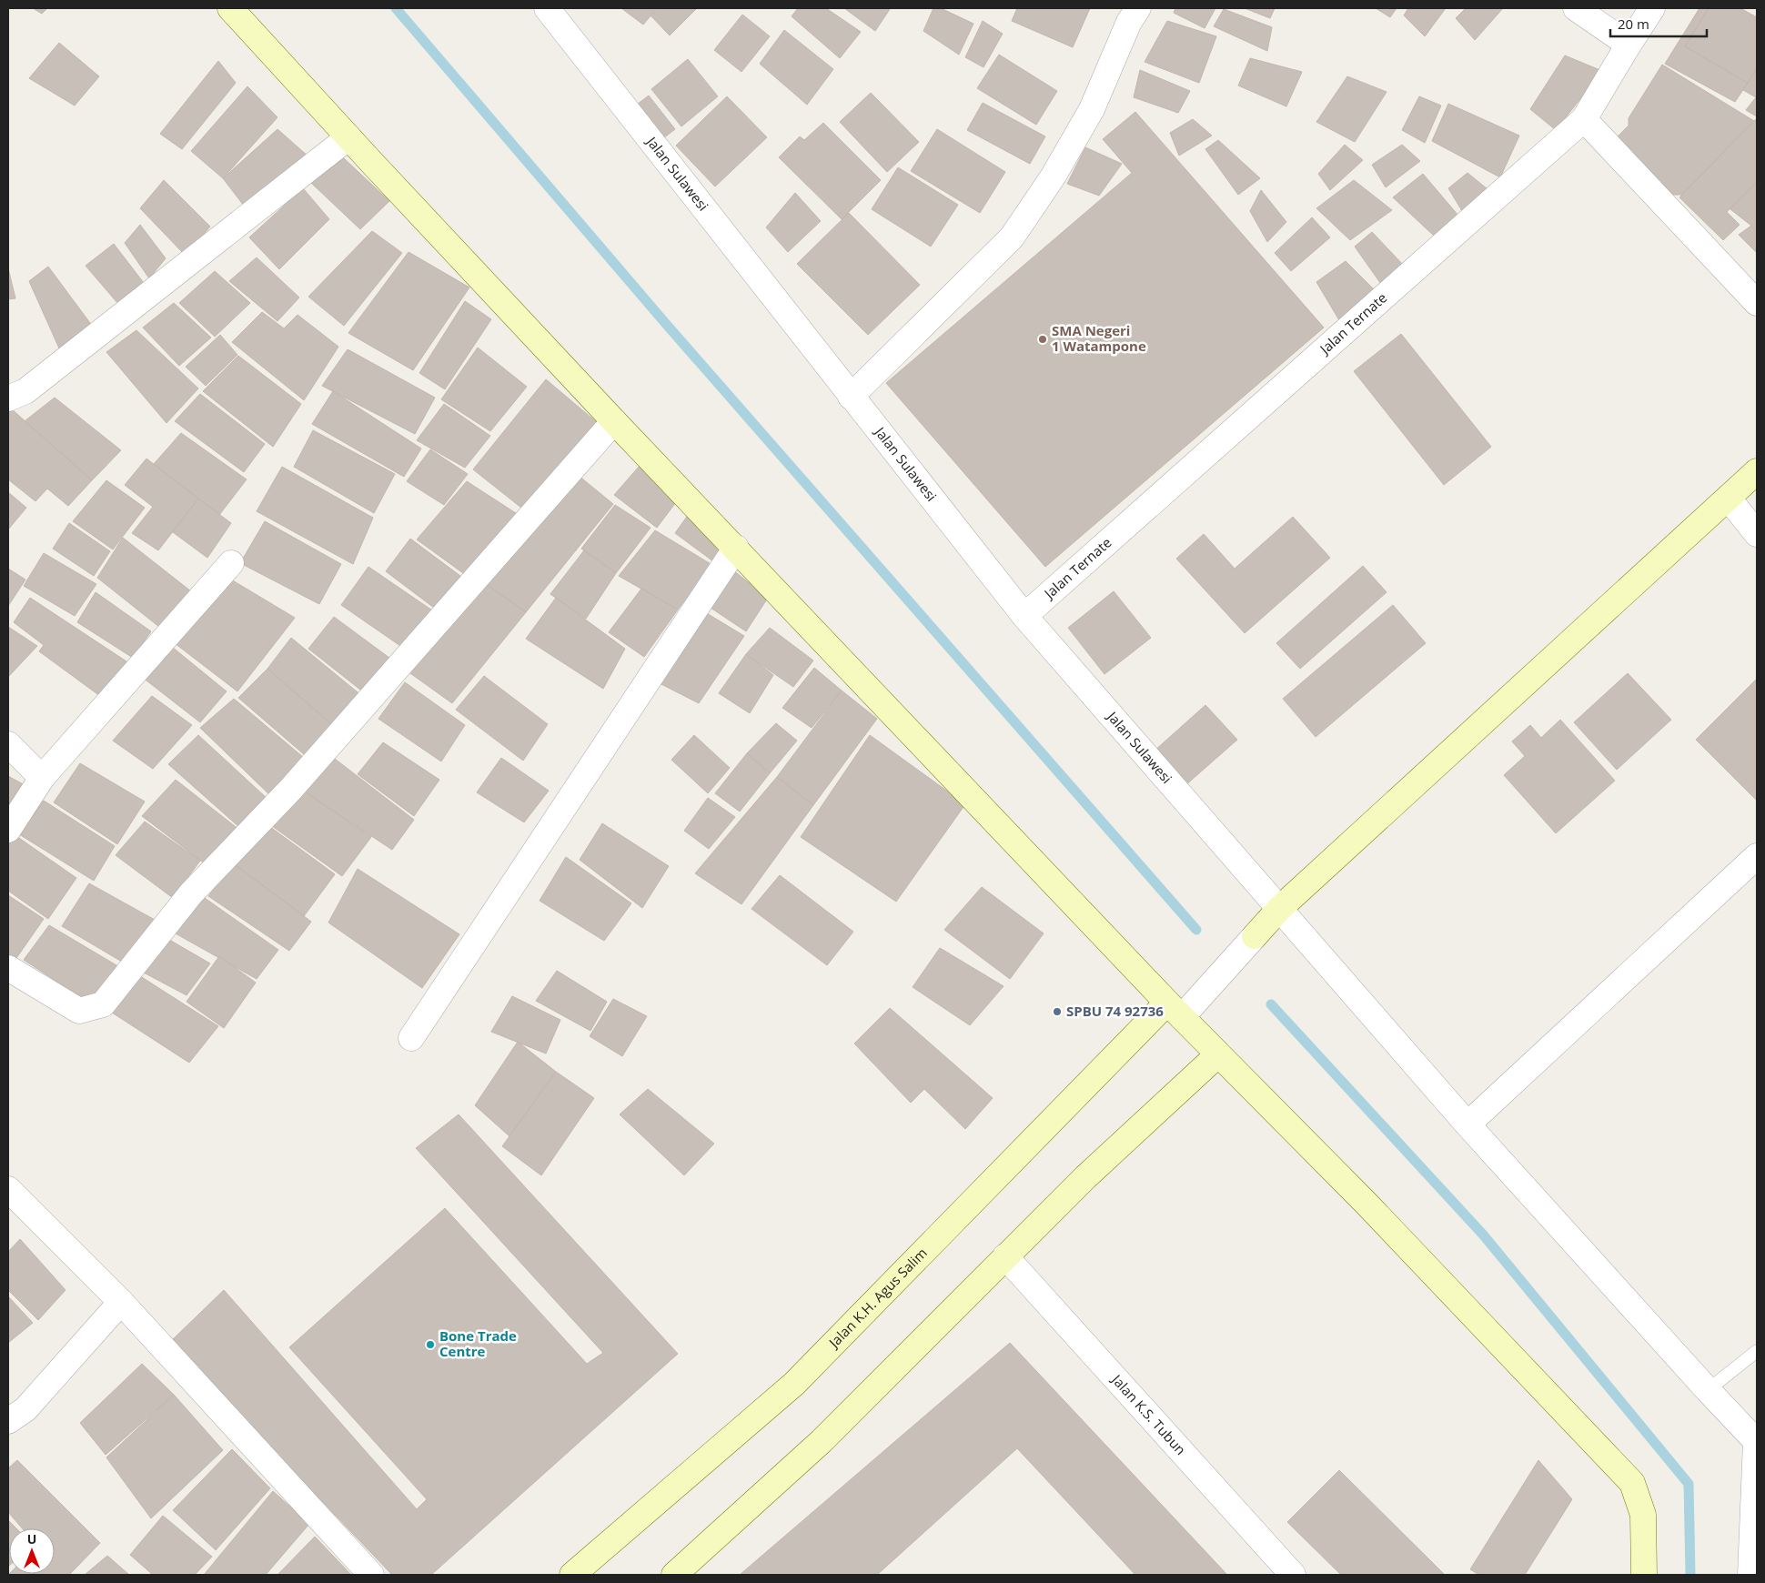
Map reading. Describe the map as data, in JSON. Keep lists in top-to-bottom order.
{
  "streets": {
    "street": [
      "Jalan Sulawesi",
      "Jalan Ternate",
      "Jalan K.H. Agus Salim",
      "Jalan K.S. Tubun"
    ]
  },
  "crossings": [
    ["Jalan Sulawesi", "Jalan Ternate"]
  ],
  "places": ["SMA Negeri 1 Watampone", "SPBU 74 92736", "Bone Trade Centre"],
  "scale_bar": "20 m",
  "north": "top"
}
